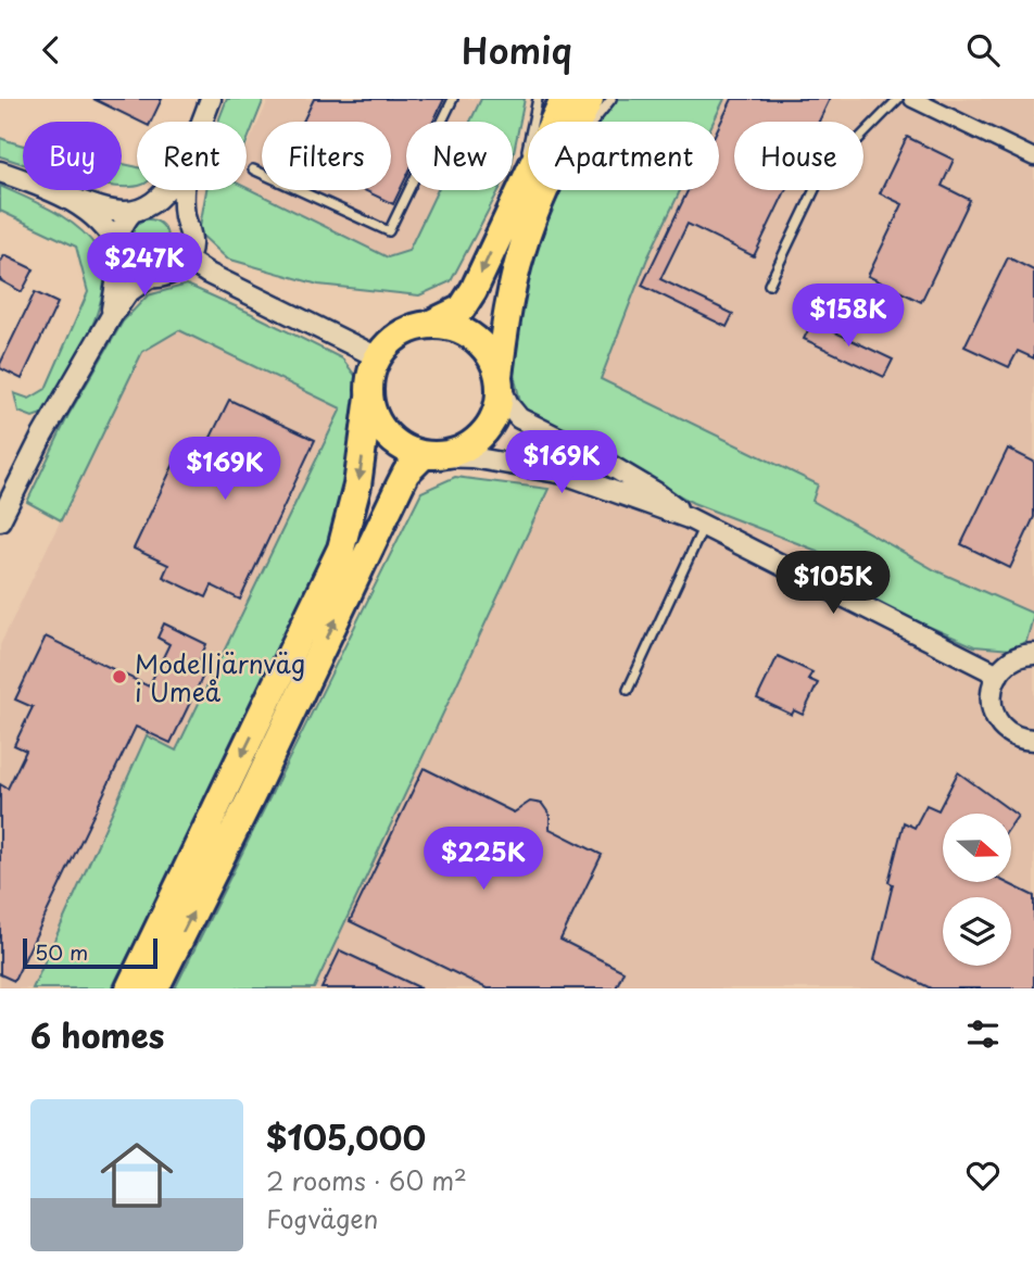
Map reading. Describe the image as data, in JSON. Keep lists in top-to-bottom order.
{
  "places": ["Modelljärnväg i Umeå"],
  "scale_bar": "50 m",
  "north": "right",
  "page": {
    "header": "Homiq",
    "chip": [
      "Buy",
      "Rent",
      "Filters",
      "New",
      "Apartment",
      "House"
    ],
    "price": [
      "$247K",
      "$158K",
      "$169K",
      "$169K",
      "$105K",
      "$225K"
    ],
    "scale": "50 m",
    "heading": "6 homes",
    "list": [
      {
        "name": "$105,000",
        "note": "2 rooms · 60 m² · Fogvägen"
      }
    ]
  }
}
